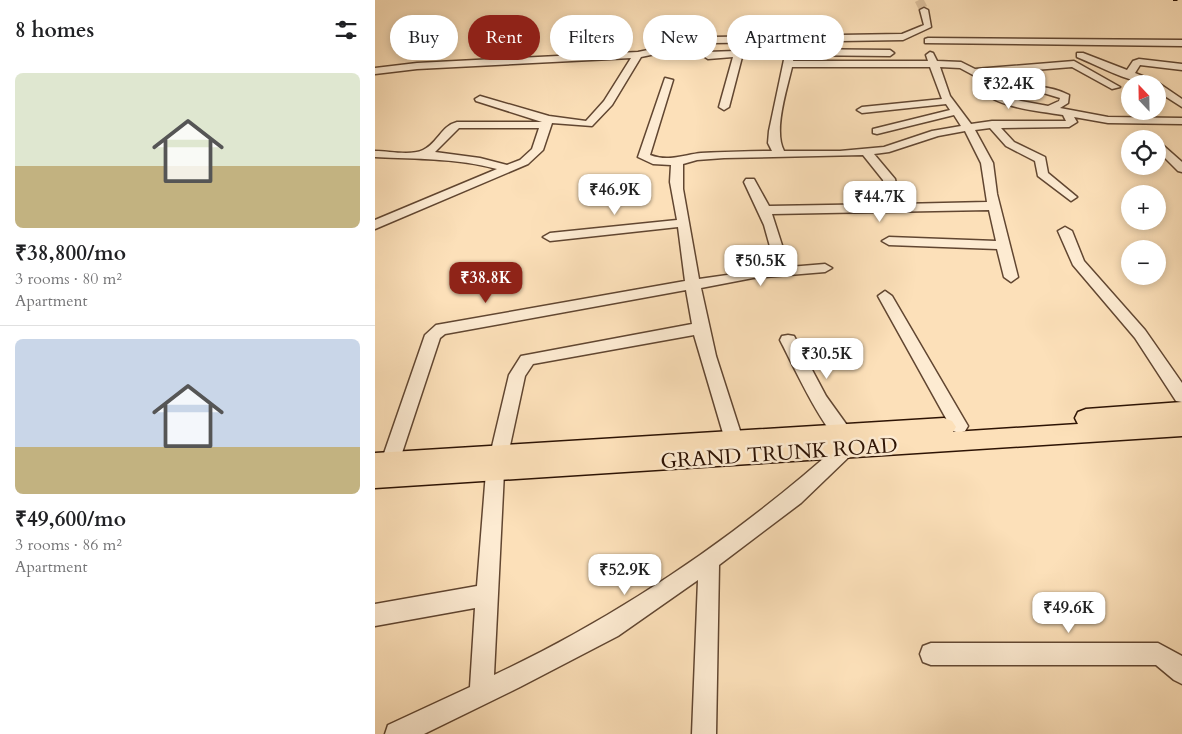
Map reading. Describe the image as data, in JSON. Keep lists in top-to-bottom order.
{
  "streets": {
    "main road": ["GRAND TRUNK ROAD"]
  },
  "north": "top",
  "page": {
    "heading": "8 homes",
    "chip": [
      "Buy",
      "Rent",
      "Filters",
      "New",
      "Apartment"
    ],
    "list": [
      {
        "name": "₹38,800/mo",
        "note": "3 rooms · 80 m² · Apartment"
      },
      {
        "name": "₹49,600/mo",
        "note": "3 rooms · 86 m² · Apartment"
      }
    ],
    "price": [
      "₹32.4K",
      "₹46.9K",
      "₹44.7K",
      "₹50.5K",
      "₹38.8K",
      "₹30.5K",
      "₹52.9K",
      "₹49.6K"
    ],
    "map_buttons": ["+", "−"]
  }
}
